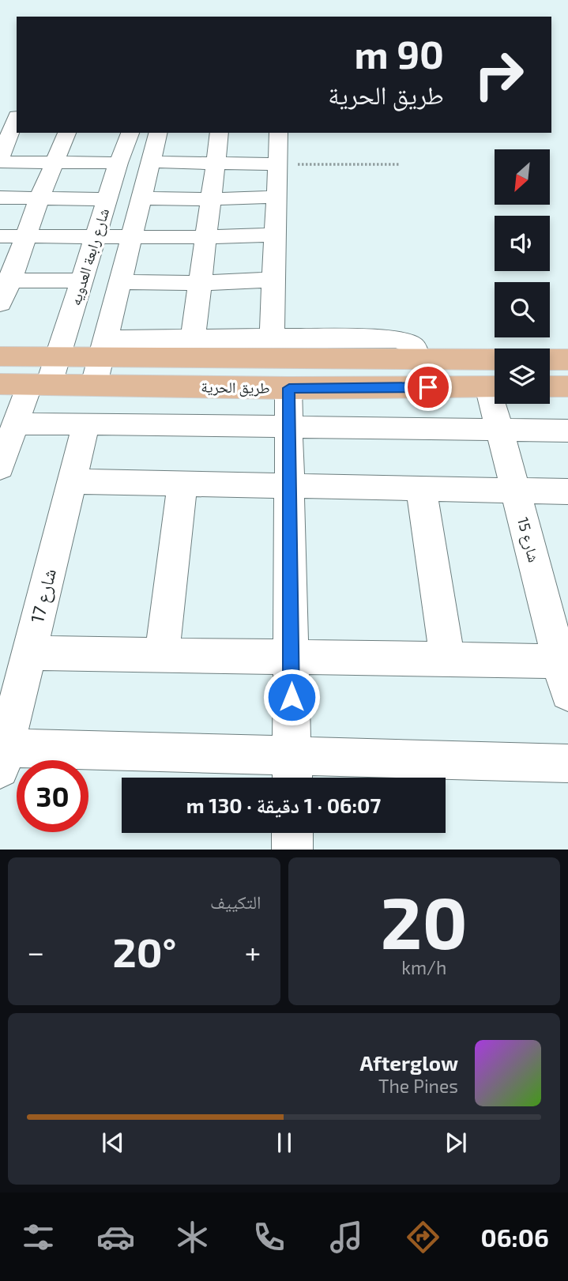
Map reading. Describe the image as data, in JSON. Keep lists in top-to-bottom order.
{
  "streets": {
    "main road": ["طريق الحرية"],
    "street": ["شارع رابعة العدويه", "شارع 15", "شارع 17"]
  },
  "crossings": [
    ["شارع رابعة العدويه", "طريق الحرية"]
  ],
  "north": "bottom left",
  "page": {
    "turn": ["90 m", "طريق الحرية"],
    "limit": "30",
    "trip": "06:07 · 1 دقيقة · 130 m",
    "tile": [
      ["20", "km/h"],
      "التكييف"
    ],
    "heat": ["−", "20°", "+"],
    "song": ["Afterglow", "The Pines"],
    "tabs": "06:06"
  }
}
